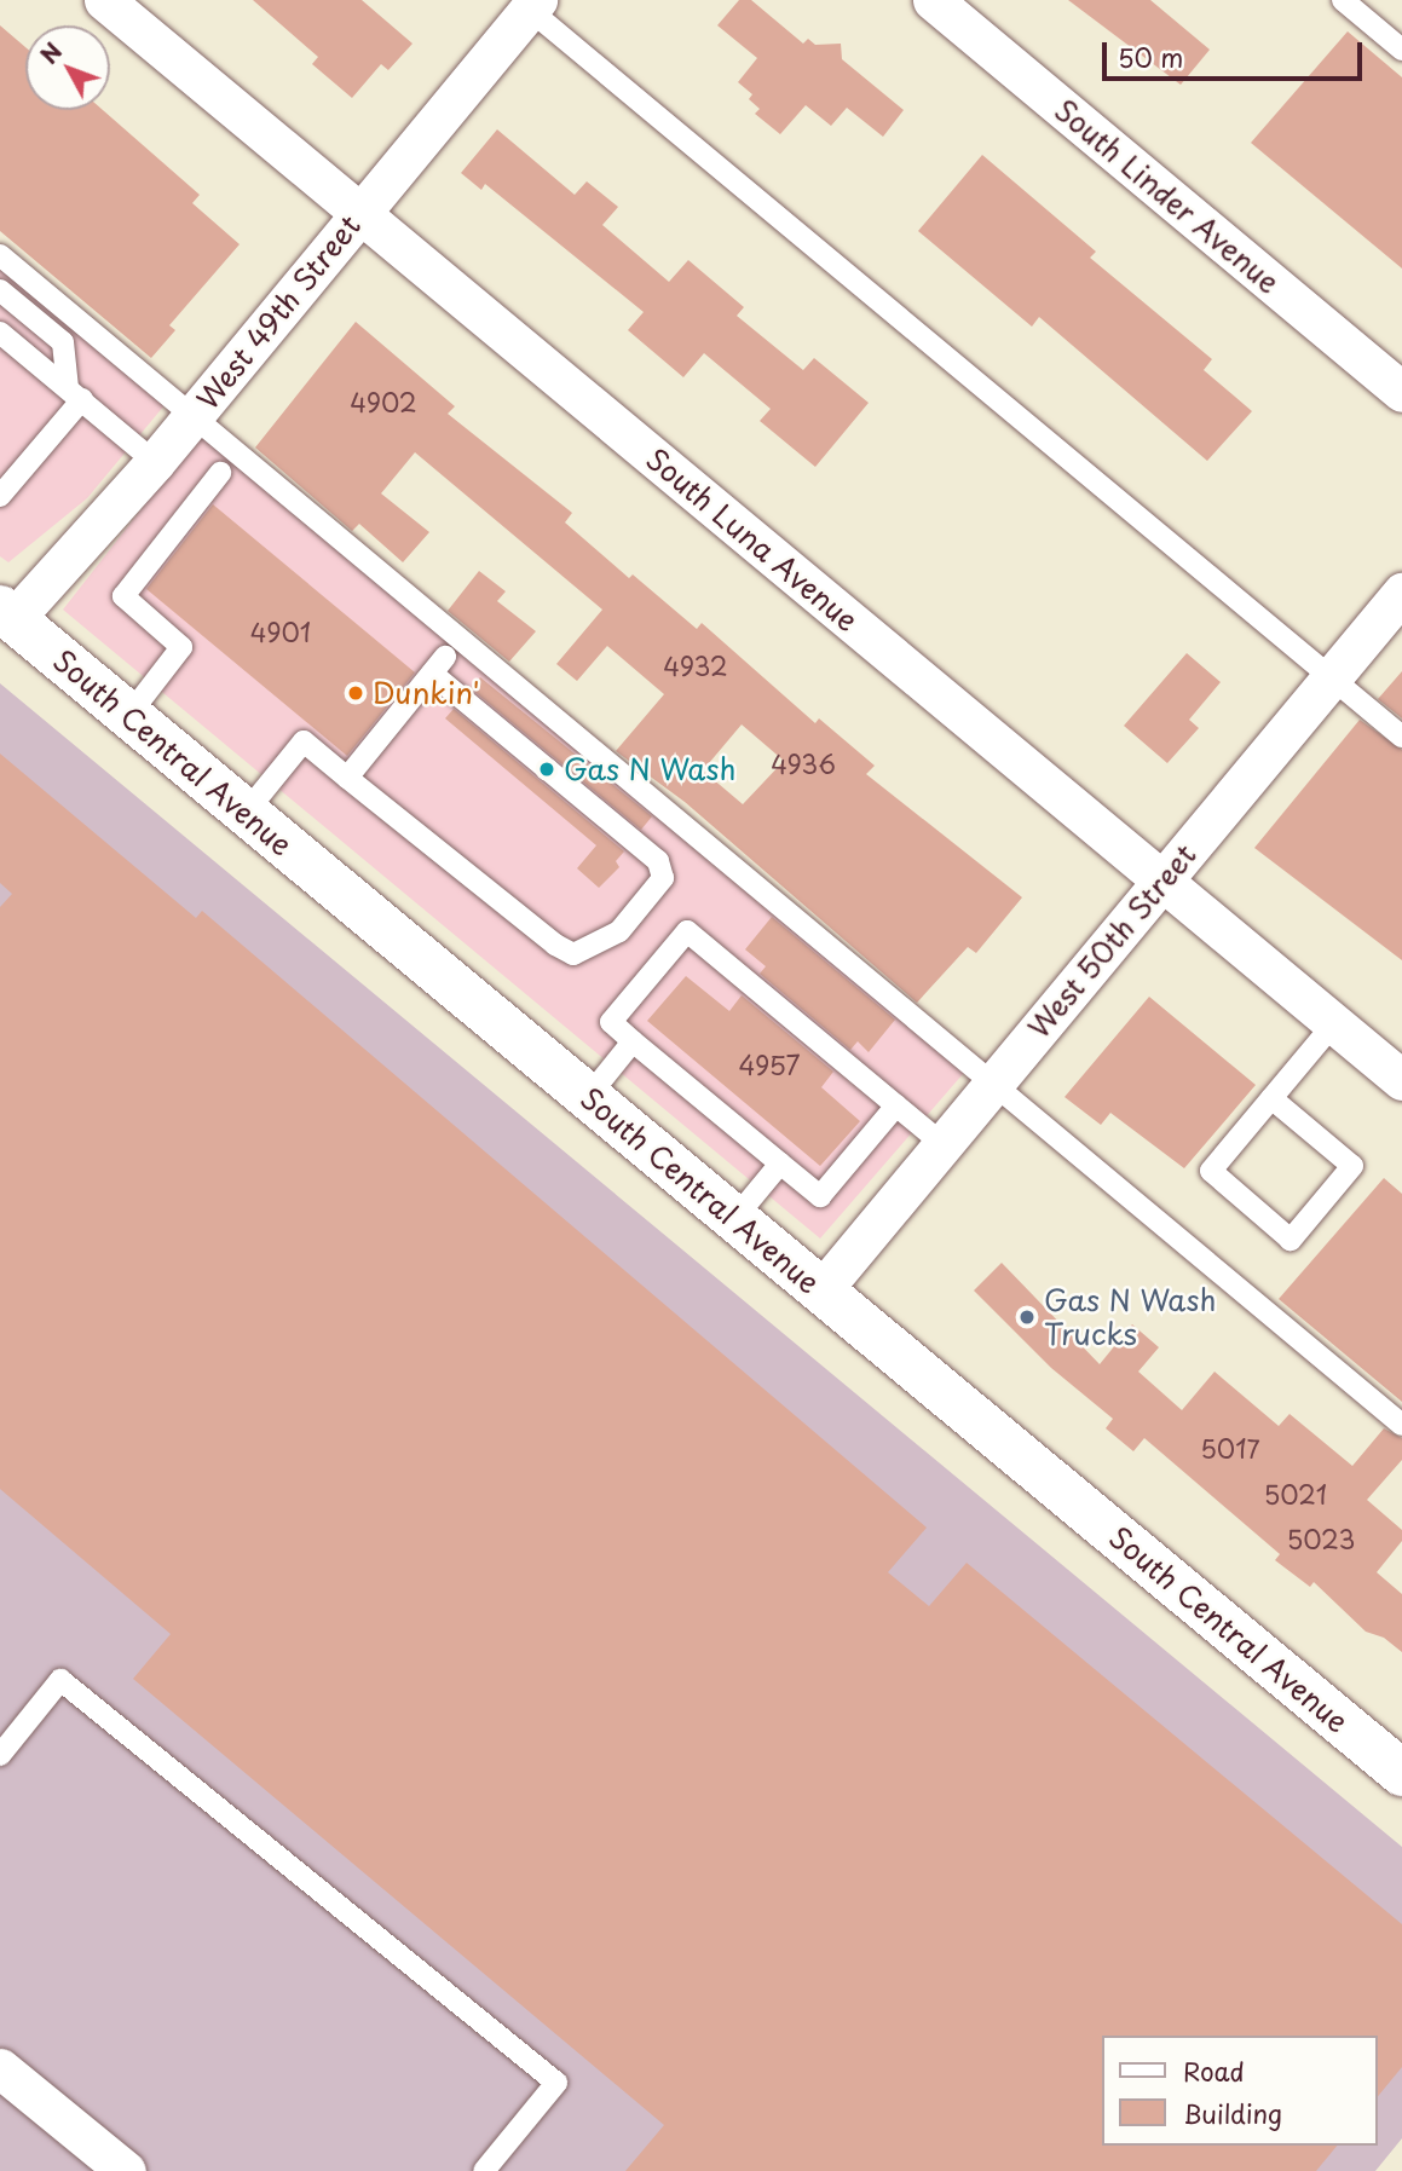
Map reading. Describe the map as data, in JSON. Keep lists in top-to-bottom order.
{
  "streets": {
    "main road": ["South Central Avenue"],
    "street": [
      "South Linder Avenue",
      "West 49th Street",
      "South Luna Avenue",
      "West 50th Street"
    ]
  },
  "crossings": [
    ["West 49th Street", "South Luna Avenue"],
    ["West 49th Street", "South Central Avenue"],
    ["South Luna Avenue", "West 50th Street"],
    ["South Central Avenue", "West 50th Street"]
  ],
  "places": ["Dunkin'", "Gas N Wash", "Gas N Wash Trucks"],
  "house_numbers": [
    "4902",
    "4901",
    "4932",
    "4936",
    "4957",
    "5017",
    "5021",
    "5023"
  ],
  "legend": ["Road", "Building"],
  "scale_bar": "50 m",
  "north": "top left"
}
